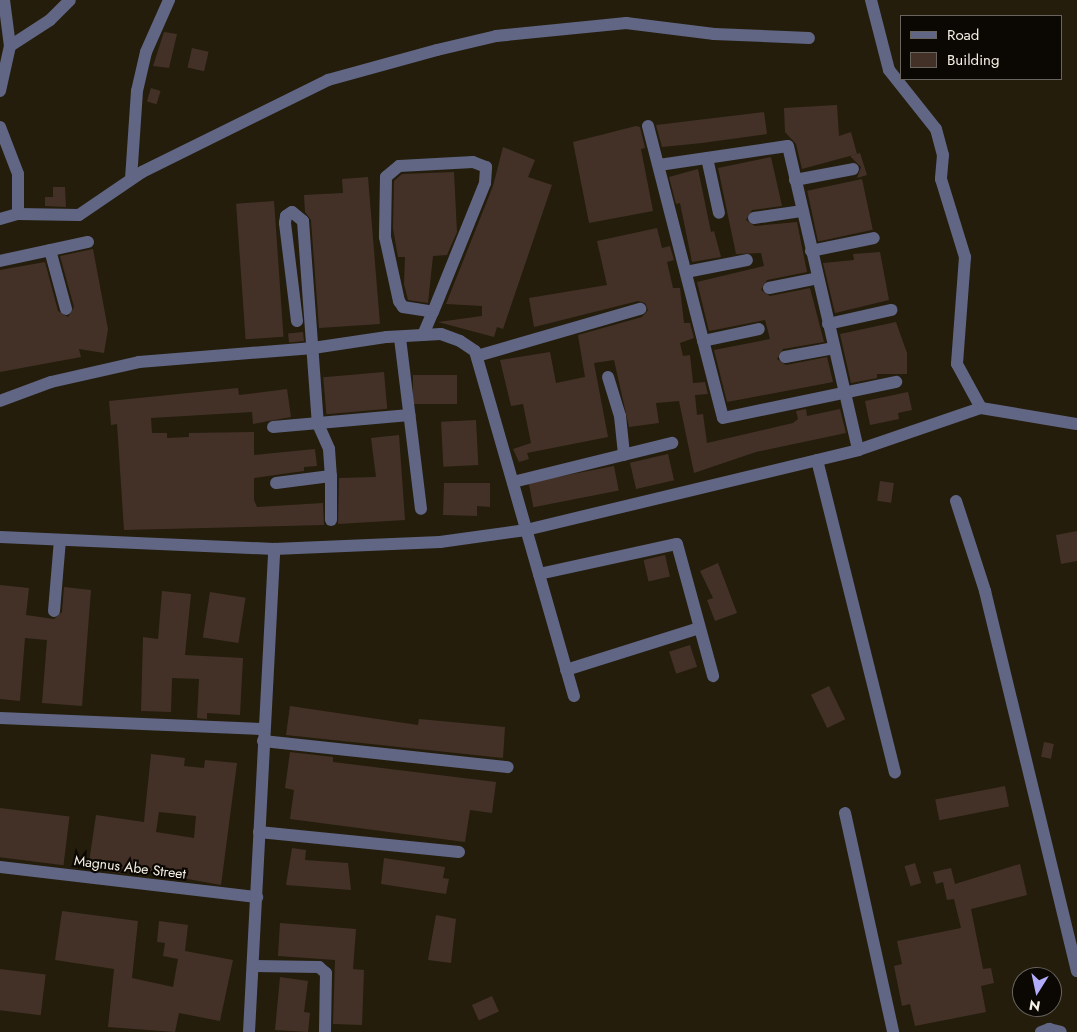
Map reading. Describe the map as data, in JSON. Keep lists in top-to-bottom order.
{
  "streets": {
    "street": ["Magnus Abe Street"]
  },
  "legend": ["Road", "Building"],
  "north": "bottom"
}
